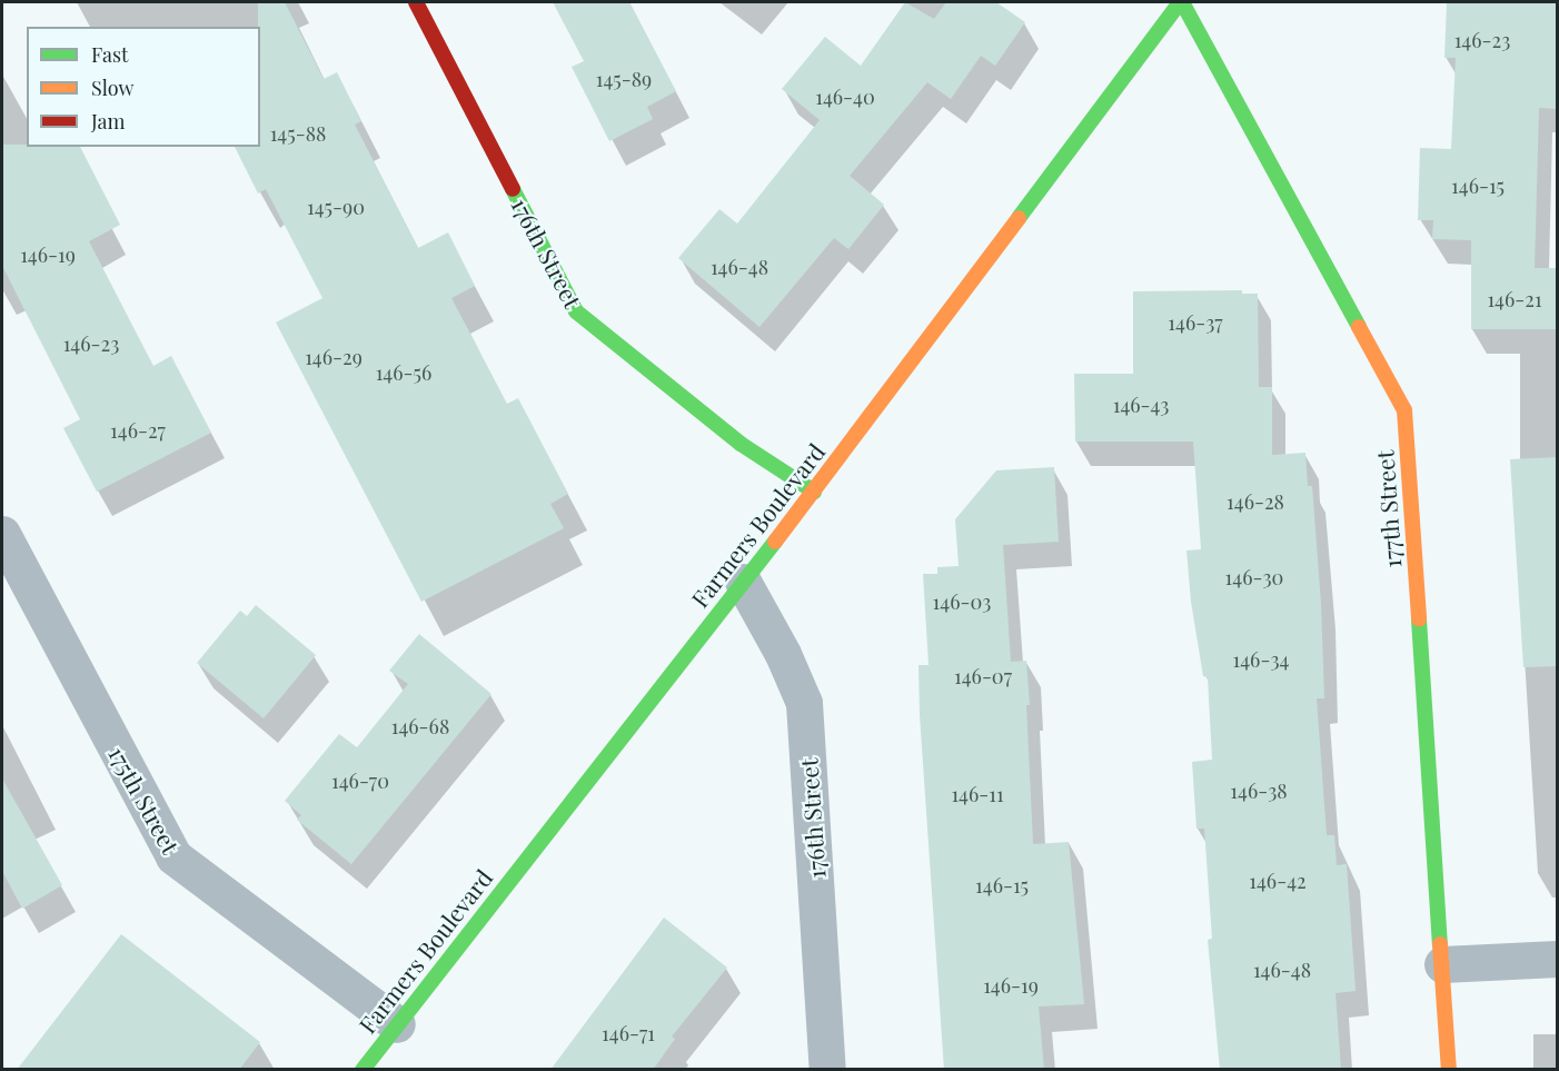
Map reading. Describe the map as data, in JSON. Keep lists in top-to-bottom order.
{
  "streets": {
    "street": [
      "176th Street",
      "177th Street",
      "Farmers Boulevard",
      "175th Street"
    ]
  },
  "crossings": [
    ["176th Street", "Farmers Boulevard"],
    ["177th Street", "Farmers Boulevard"],
    ["Farmers Boulevard", "175th Street"]
  ],
  "house_numbers": [
    "146-23",
    "145-89",
    "146-40",
    "145-88",
    "146-15",
    "145-90",
    "146-19",
    "146-48",
    "146-21",
    "146-37",
    "146-23",
    "146-29",
    "146-56",
    "146-43",
    "146-27",
    "146-28",
    "146-30",
    "146-03",
    "146-34",
    "146-07",
    "146-68",
    "146-70",
    "146-38",
    "146-11",
    "146-42",
    "146-15",
    "146-48",
    "146-19",
    "146-71"
  ],
  "legend": ["Fast", "Slow", "Jam"]
}
